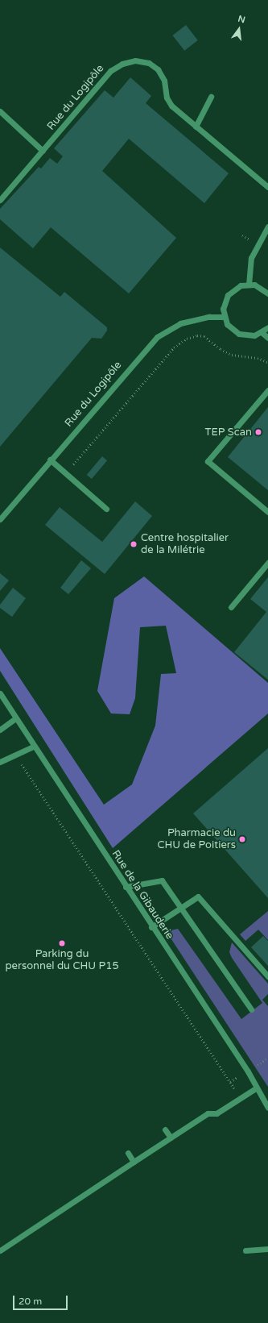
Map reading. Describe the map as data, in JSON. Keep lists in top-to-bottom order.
{
  "streets": {
    "street": ["Rue du Logipôle", "Rue de la Gibauderie"]
  },
  "places": [
    "TEP Scan",
    "Centre hospitalier de la Milétrie",
    "Pharmacie du CHU de Poitiers",
    "Parking du personnel du CHU P15"
  ],
  "scale_bar": "20 m",
  "north": "top"
}
